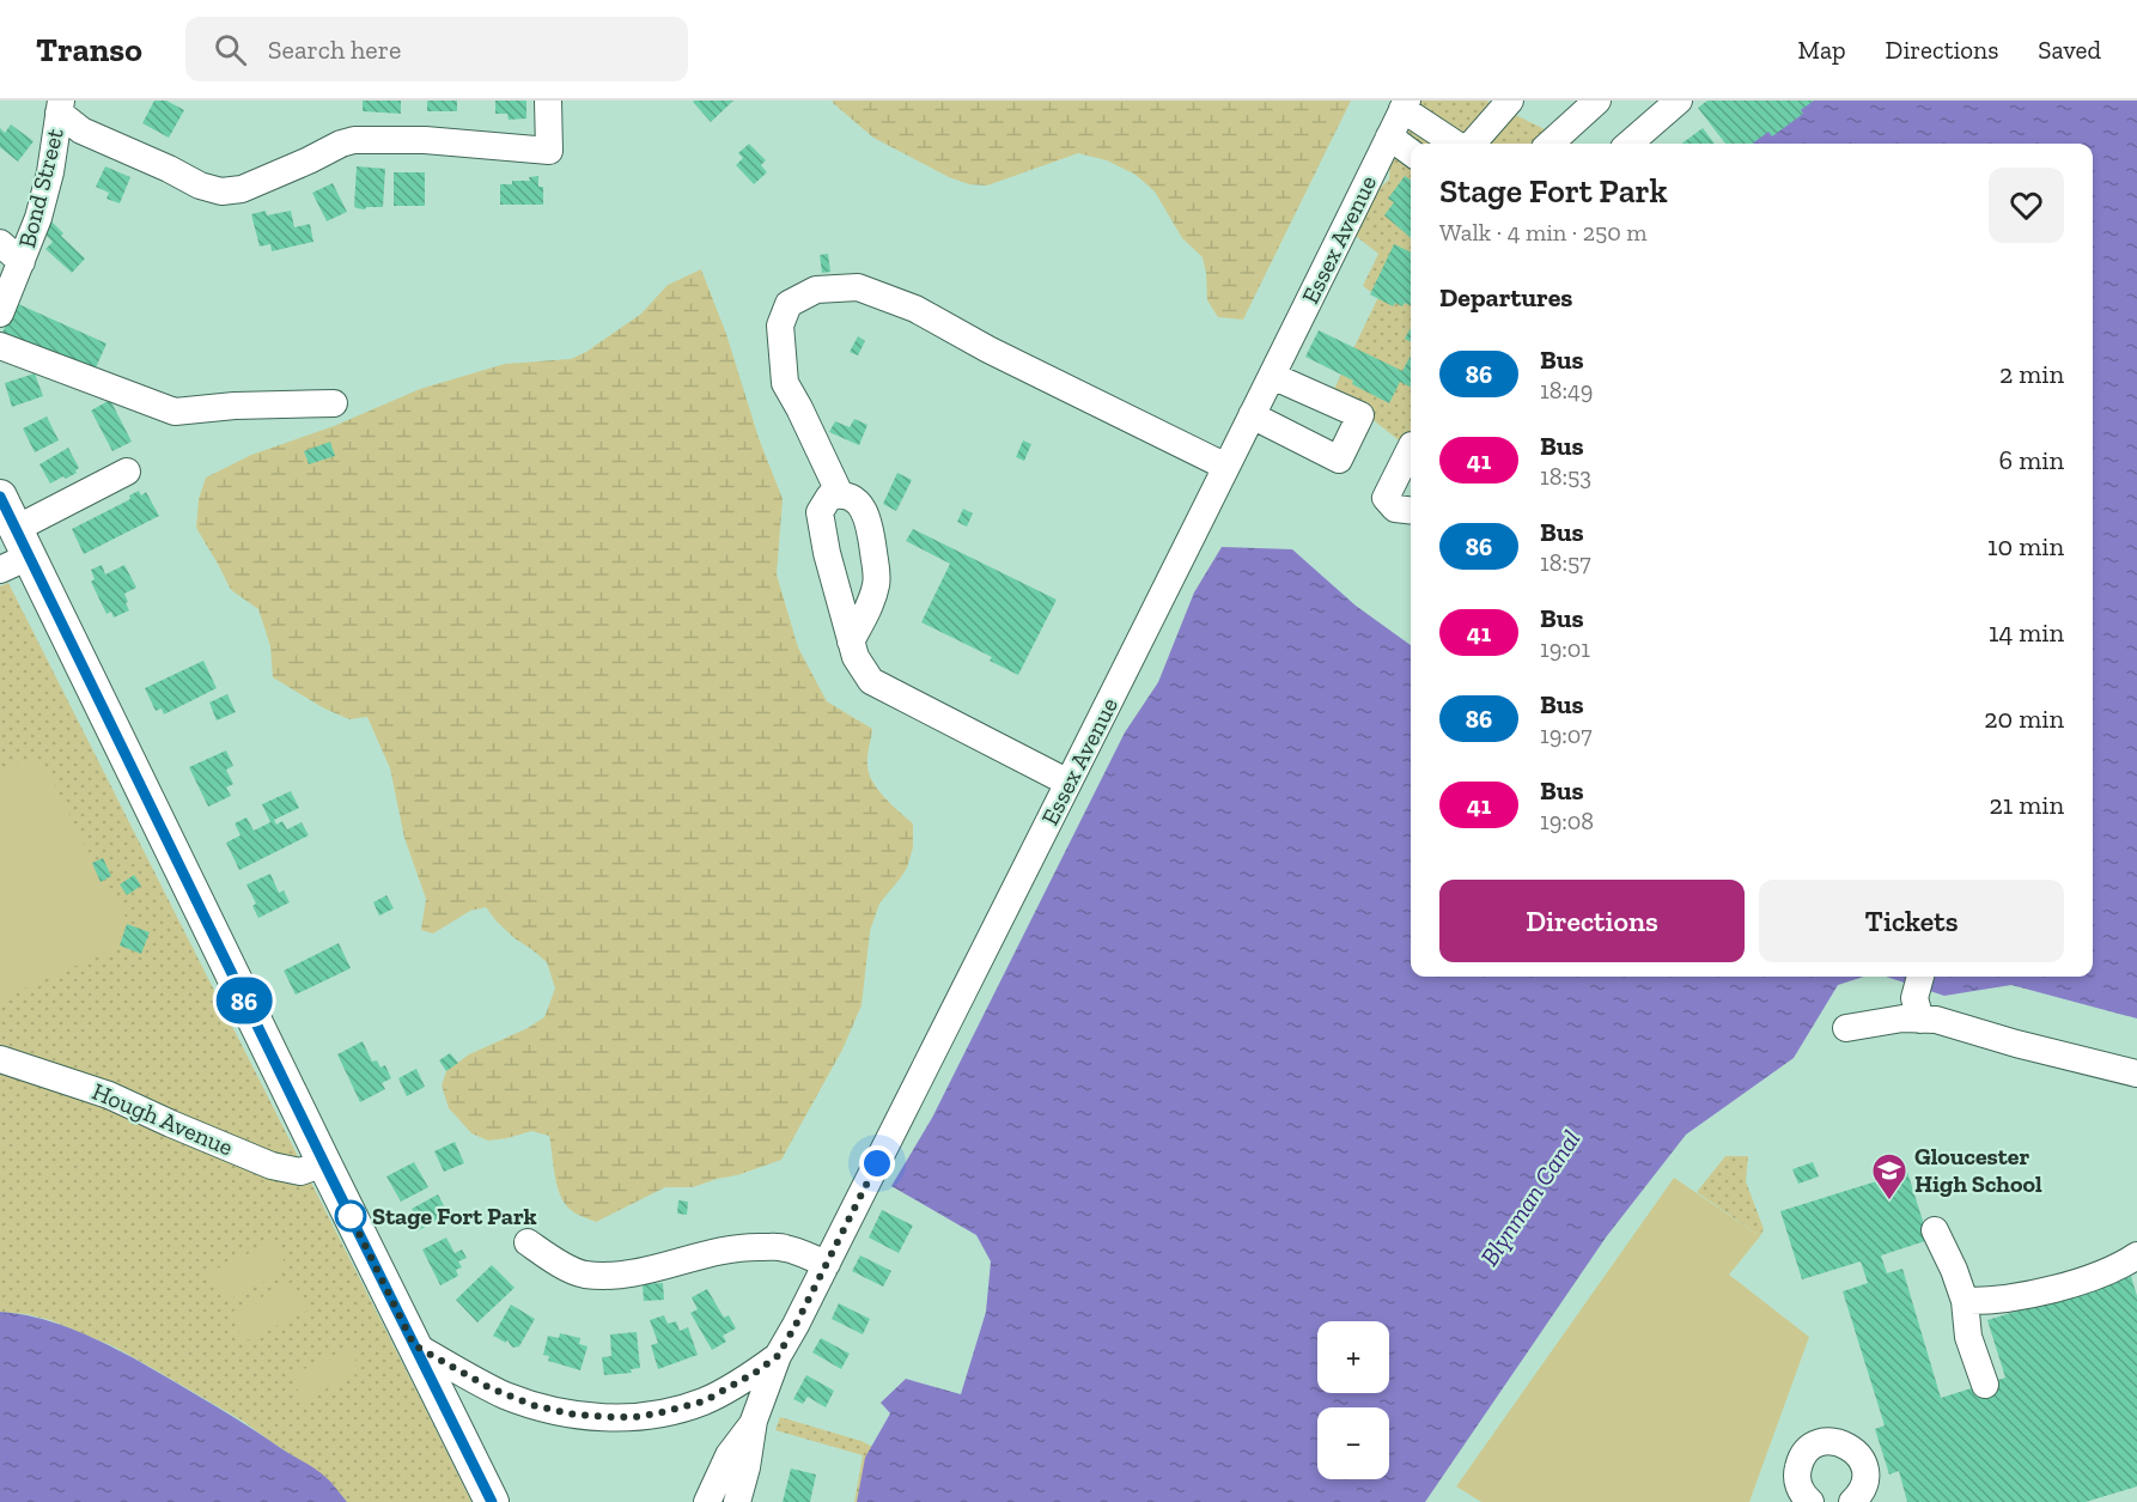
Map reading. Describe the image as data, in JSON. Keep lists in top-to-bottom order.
{
  "streets": {
    "street": ["Bond Street", "Essex Avenue", "Hough Avenue"]
  },
  "water": ["Blynman Canal"],
  "places": {
    "school or university": ["Gloucester High School"],
    "other": ["Stage Fort Park"]
  },
  "lines": ["bus line 86"],
  "page": {
    "header": "Transo",
    "search": "Search here",
    "nav": ["Map", "Directions", "Saved"],
    "on_map": "86",
    "heading": [
      ["Stage Fort Park", "Walk · 4 min · 250 m"],
      "Departures"
    ],
    "list": [
      {
        "mark": "86",
        "name": "Bus",
        "note": "18:49",
        "value": "2 min"
      },
      {
        "mark": "41",
        "name": "Bus",
        "note": "18:53",
        "value": "6 min"
      },
      {
        "mark": "86",
        "name": "Bus",
        "note": "18:57",
        "value": "10 min"
      },
      {
        "mark": "41",
        "name": "Bus",
        "note": "19:01",
        "value": "14 min"
      },
      {
        "mark": "86",
        "name": "Bus",
        "note": "19:07",
        "value": "20 min"
      },
      {
        "mark": "41",
        "name": "Bus",
        "note": "19:08",
        "value": "21 min"
      }
    ],
    "buttons": ["Directions", "Tickets"],
    "map_buttons": ["+", "−"]
  }
}
